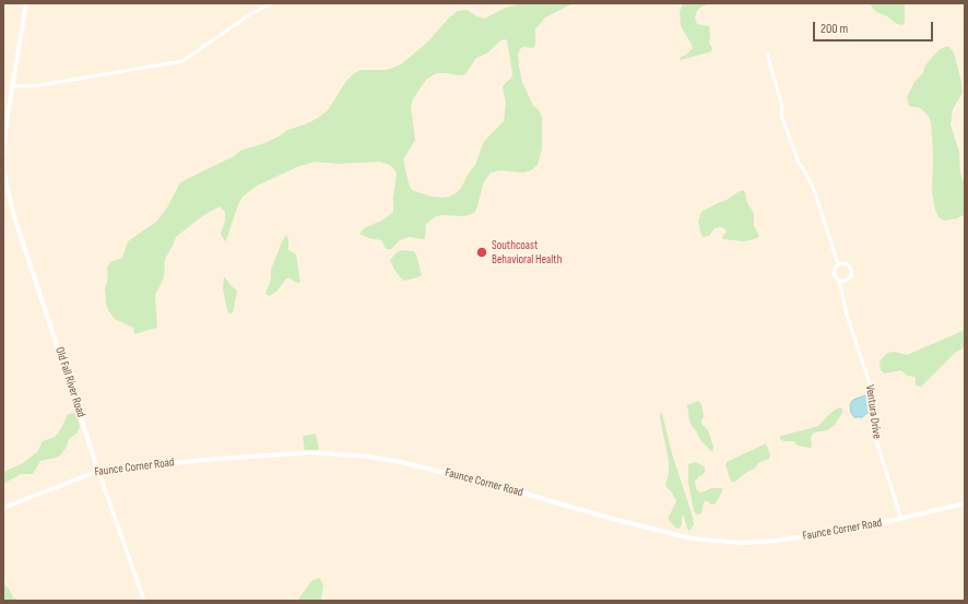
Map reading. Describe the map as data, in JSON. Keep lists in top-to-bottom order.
{
  "streets": {
    "main road": ["Old Fall River Road", "Faunce Corner Road"],
    "street": ["Ventura Drive"]
  },
  "crossings": [
    ["Old Fall River Road", "Faunce Corner Road"],
    ["Ventura Drive", "Faunce Corner Road"]
  ],
  "places": ["Southcoast Behavioral Health"],
  "scale_bar": "200 m"
}
